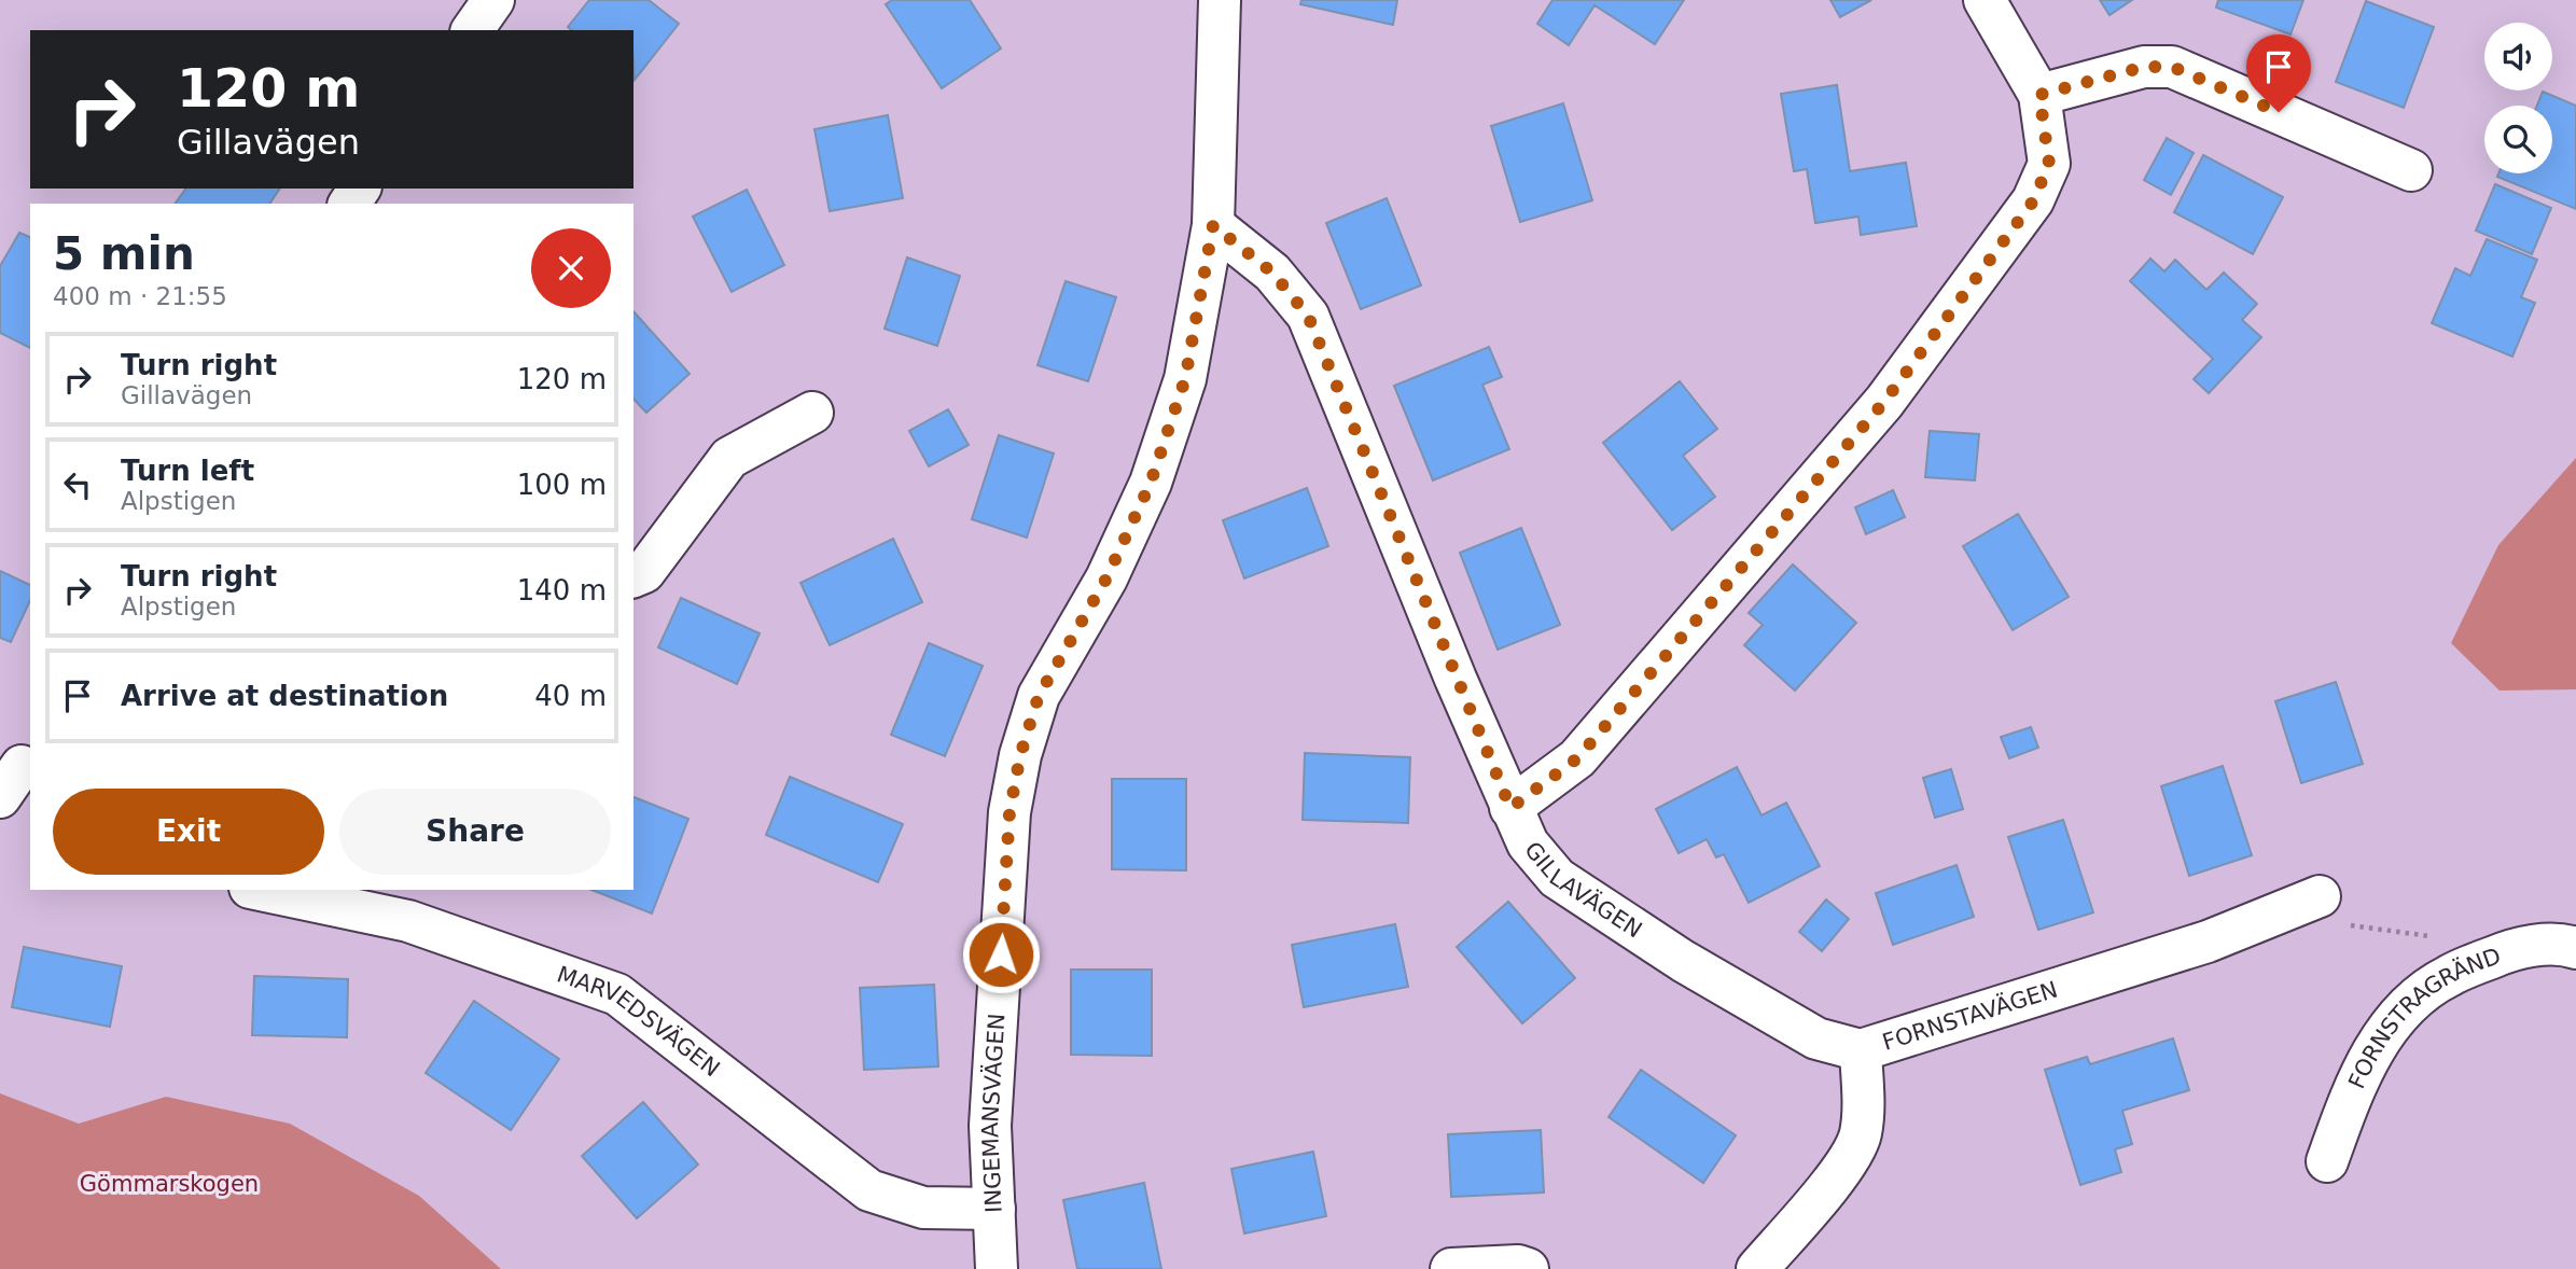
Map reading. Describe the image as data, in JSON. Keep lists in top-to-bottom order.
{
  "streets": {
    "street": [
      "GILLAVÄGEN",
      "FORNSTAVÄGEN",
      "MARVEDSVÄGEN",
      "FORNSTRAGRÄND",
      "INGEMANSVÄGEN"
    ]
  },
  "crossings": [
    ["GILLAVÄGEN", "FORNSTAVÄGEN"],
    ["GILLAVÄGEN", "INGEMANSVÄGEN"],
    ["MARVEDSVÄGEN", "INGEMANSVÄGEN"]
  ],
  "parks": ["Gömmarskogen"],
  "page": {
    "turn": ["120 m", "Gillavägen"],
    "heading": ["5 min", "400 m · 21:55"],
    "list": [
      {
        "name": "Turn right",
        "note": "Gillavägen",
        "value": "120 m"
      },
      {
        "name": "Turn left",
        "note": "Alpstigen",
        "value": "100 m"
      },
      {
        "name": "Turn right",
        "note": "Alpstigen",
        "value": "140 m"
      },
      {
        "name": "Arrive at destination",
        "value": "40 m"
      }
    ],
    "buttons": ["Exit", "Share"]
  }
}
